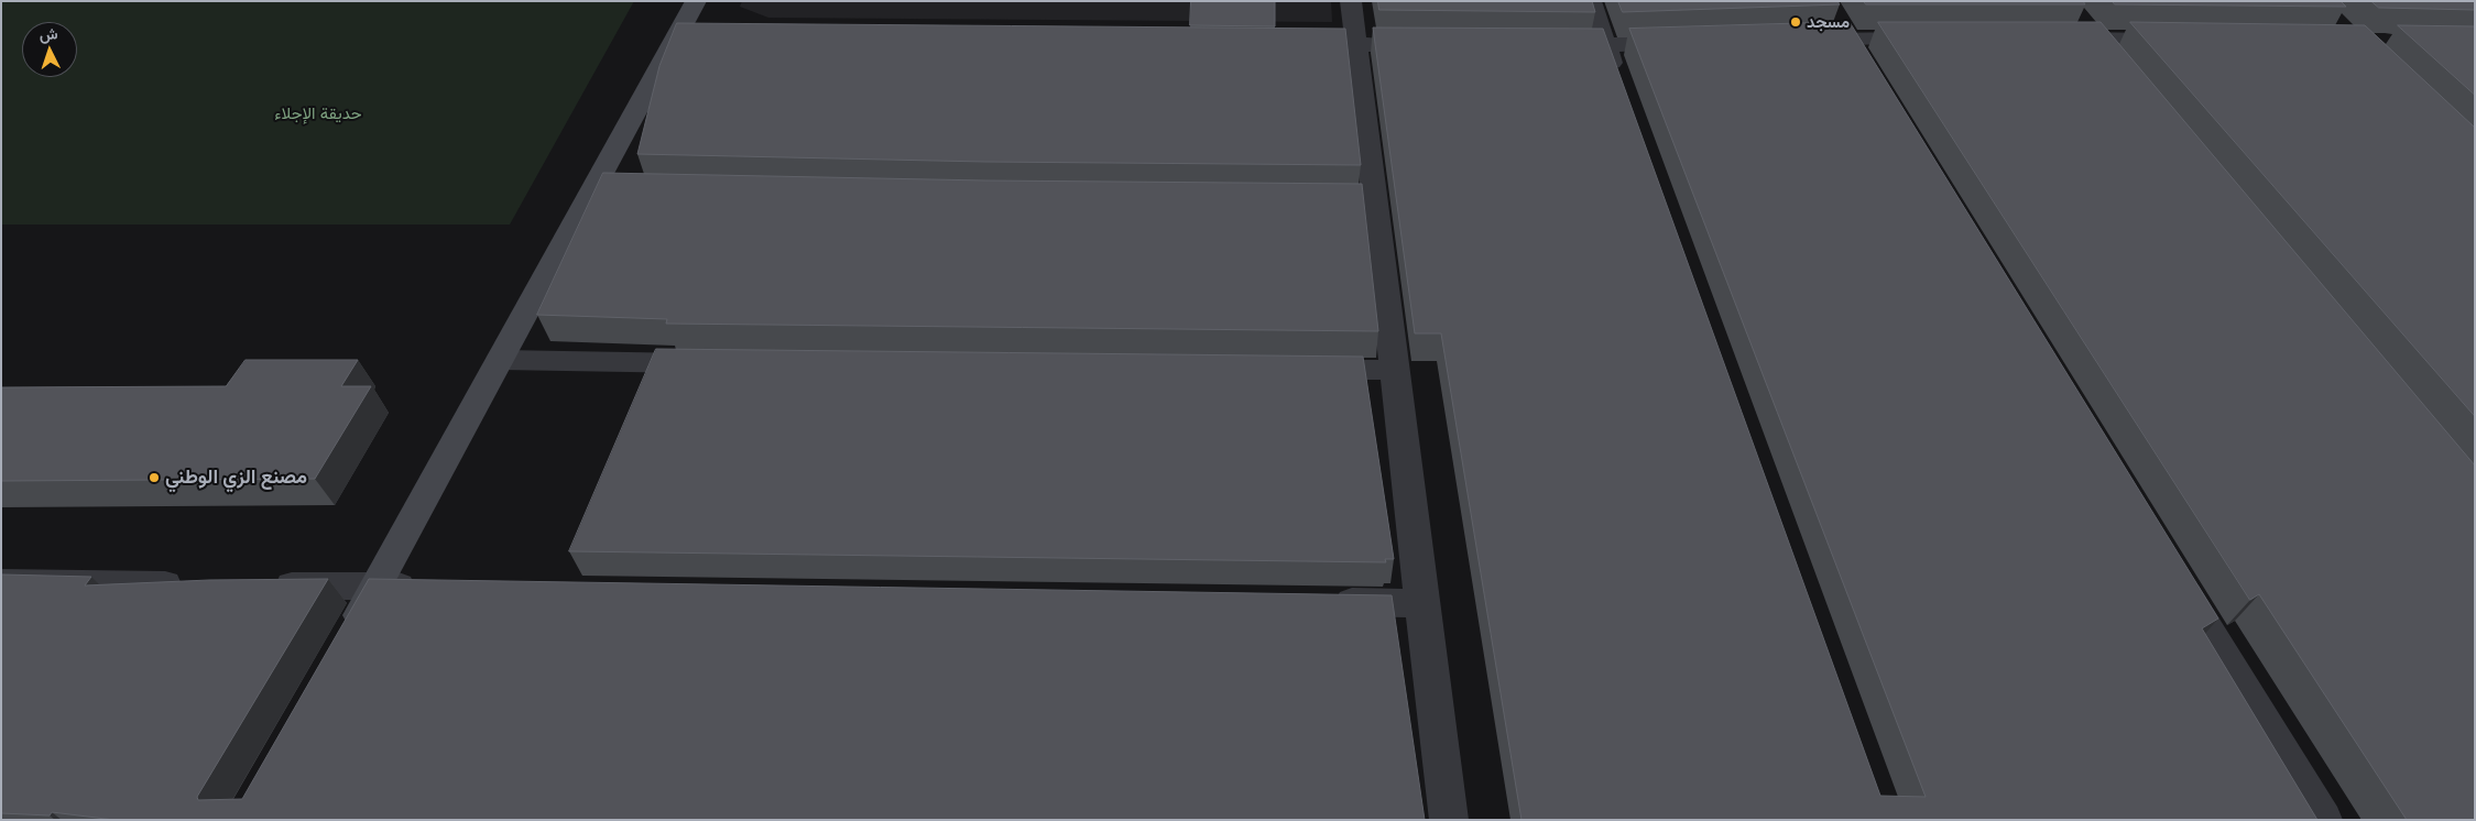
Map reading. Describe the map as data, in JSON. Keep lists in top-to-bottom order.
{
  "parks": ["حديقة الإجلاء"],
  "places": ["مسجد", "مصنع الزي الوطني"],
  "north": "top"
}
